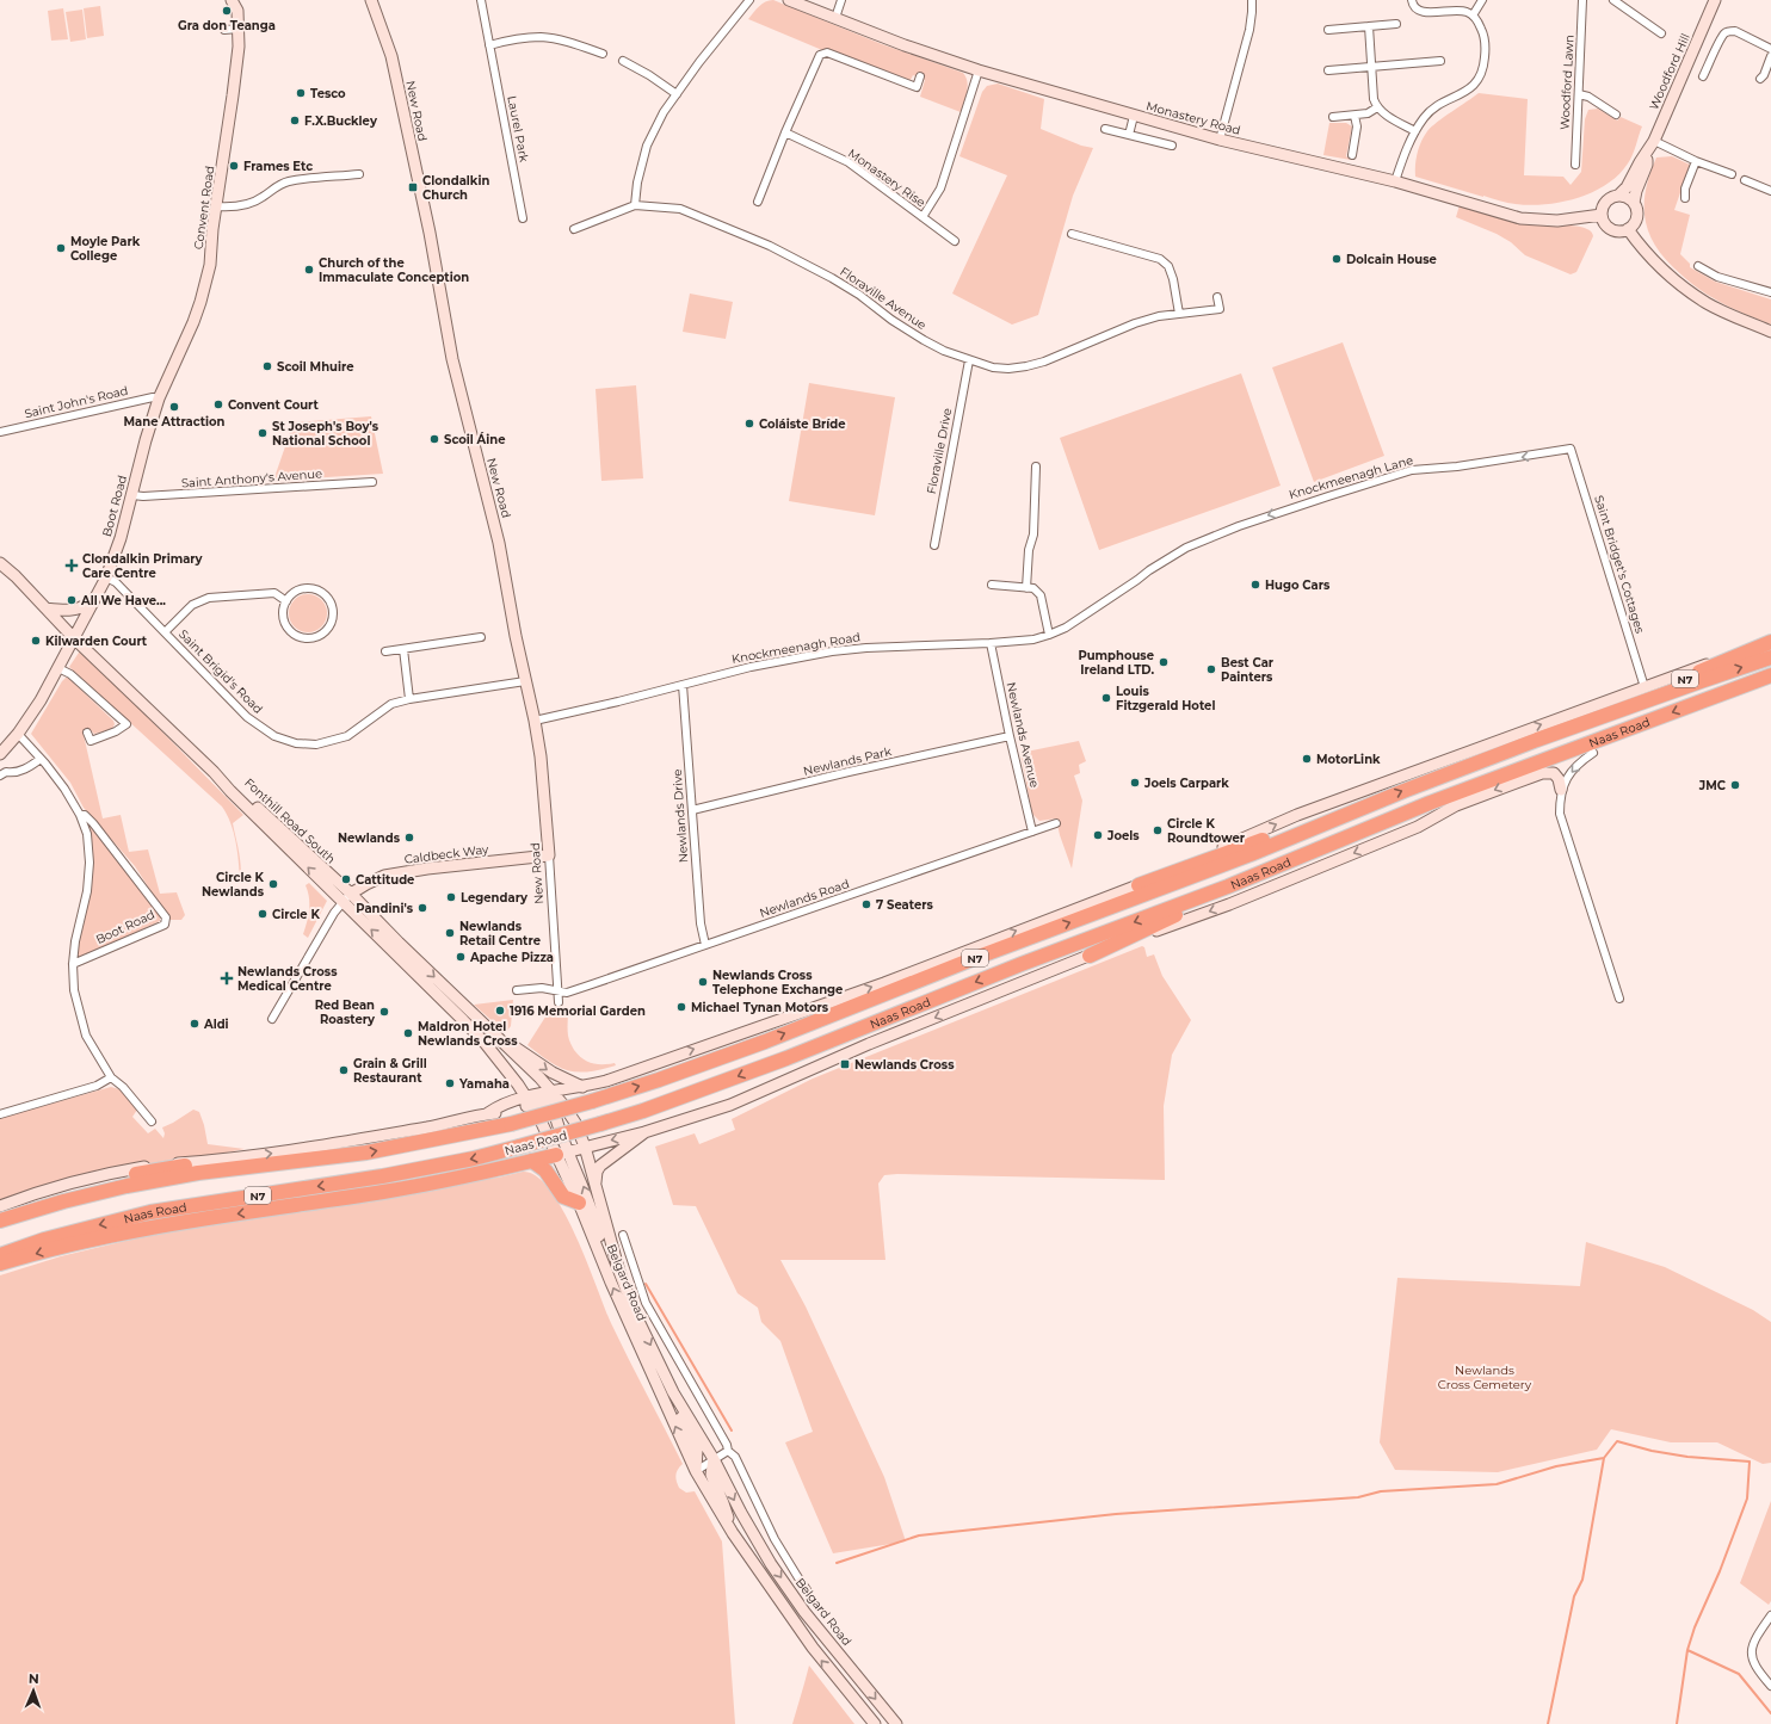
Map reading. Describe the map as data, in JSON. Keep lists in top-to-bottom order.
{
  "streets": {
    "highway": ["N7", "Naas Road"],
    "main road": [
      "Woodford Hill",
      "New Road",
      "Monastery Road",
      "Convent Road",
      "Boot Road",
      "Fonthill Road South",
      "Caldbeck Way",
      "Belgard Road"
    ],
    "street": [
      "Woodford Lawn",
      "Laurel Park",
      "Monastery Rise",
      "Floraville Avenue",
      "Saint John's Road",
      "Floraville Drive",
      "Knockmeenagh Lane",
      "Saint Anthony's Avenue",
      "Saint Bridget's Cottages",
      "Knockmeenagh Road",
      "Saint Brigid's Road",
      "Newlands Avenue",
      "Newlands Park",
      "Newlands Drive",
      "Newlands Road"
    ]
  },
  "crossings": [
    ["Woodford Hill", "Monastery Road"],
    ["New Road", "Knockmeenagh Road"],
    ["New Road", "Saint Brigid's Road"],
    ["New Road", "Caldbeck Way"],
    ["New Road", "Newlands Road"],
    ["Monastery Road", "Monastery Rise"],
    ["Convent Road", "Saint John's Road"],
    ["Convent Road", "Boot Road"],
    ["Floraville Avenue", "Floraville Drive"],
    ["Saint John's Road", "Boot Road"],
    ["Knockmeenagh Lane", "Saint Bridget's Cottages"],
    ["Knockmeenagh Lane", "Knockmeenagh Road"],
    ["Saint Anthony's Avenue", "Boot Road"],
    ["Boot Road", "Saint Brigid's Road"],
    ["Boot Road", "Fonthill Road South"],
    ["Knockmeenagh Road", "Newlands Avenue"],
    ["Knockmeenagh Road", "Newlands Drive"],
    ["N7", "Naas Road"],
    ["Newlands Avenue", "Newlands Park"],
    ["Newlands Avenue", "Newlands Road"],
    ["Newlands Park", "Newlands Drive"],
    ["Newlands Drive", "Newlands Road"],
    ["Fonthill Road South", "Caldbeck Way"],
    ["Fonthill Road South", "Belgard Road"]
  ],
  "one_way": ["Knockmeenagh Lane"],
  "parks": ["Newlands Cross Cemetery"],
  "places": {
    "other": [
      "Gra don Teanga",
      "Tesco",
      "F.X.Buckley",
      "Frames Etc",
      "Moyle Park College",
      "Dolcain House",
      "Church of the Immaculate Conception",
      "Scoil Mhuire",
      "Convent Court",
      "Mane Attraction",
      "Coláiste Bríde",
      "St Joseph's Boy's National School",
      "Scoil Áine",
      "Hugo Cars",
      "All We Have...",
      "Kilwarden Court",
      "Pumphouse Ireland LTD.",
      "Best Car Painters",
      "Louis Fitzgerald Hotel",
      "MotorLink",
      "Joels Carpark",
      "JMC",
      "Circle K Roundtower",
      "Joels",
      "Newlands",
      "Cattitude",
      "Circle K Newlands",
      "Legendary",
      "7 Seaters",
      "Pandini's",
      "Circle K",
      "Newlands Retail Centre",
      "Apache Pizza",
      "Newlands Cross Telephone Exchange",
      "Michael Tynan Motors",
      "1916 Memorial Garden",
      "Red Bean Roastery",
      "Aldi",
      "Maldron Hotel Newlands Cross",
      "Grain & Grill Restaurant",
      "Yamaha"
    ],
    "transit": ["Clondalkin Church", "Newlands Cross"],
    "health": ["Clondalkin Primary Care Centre", "Newlands Cross Medical Centre"]
  },
  "north": "top"
}
